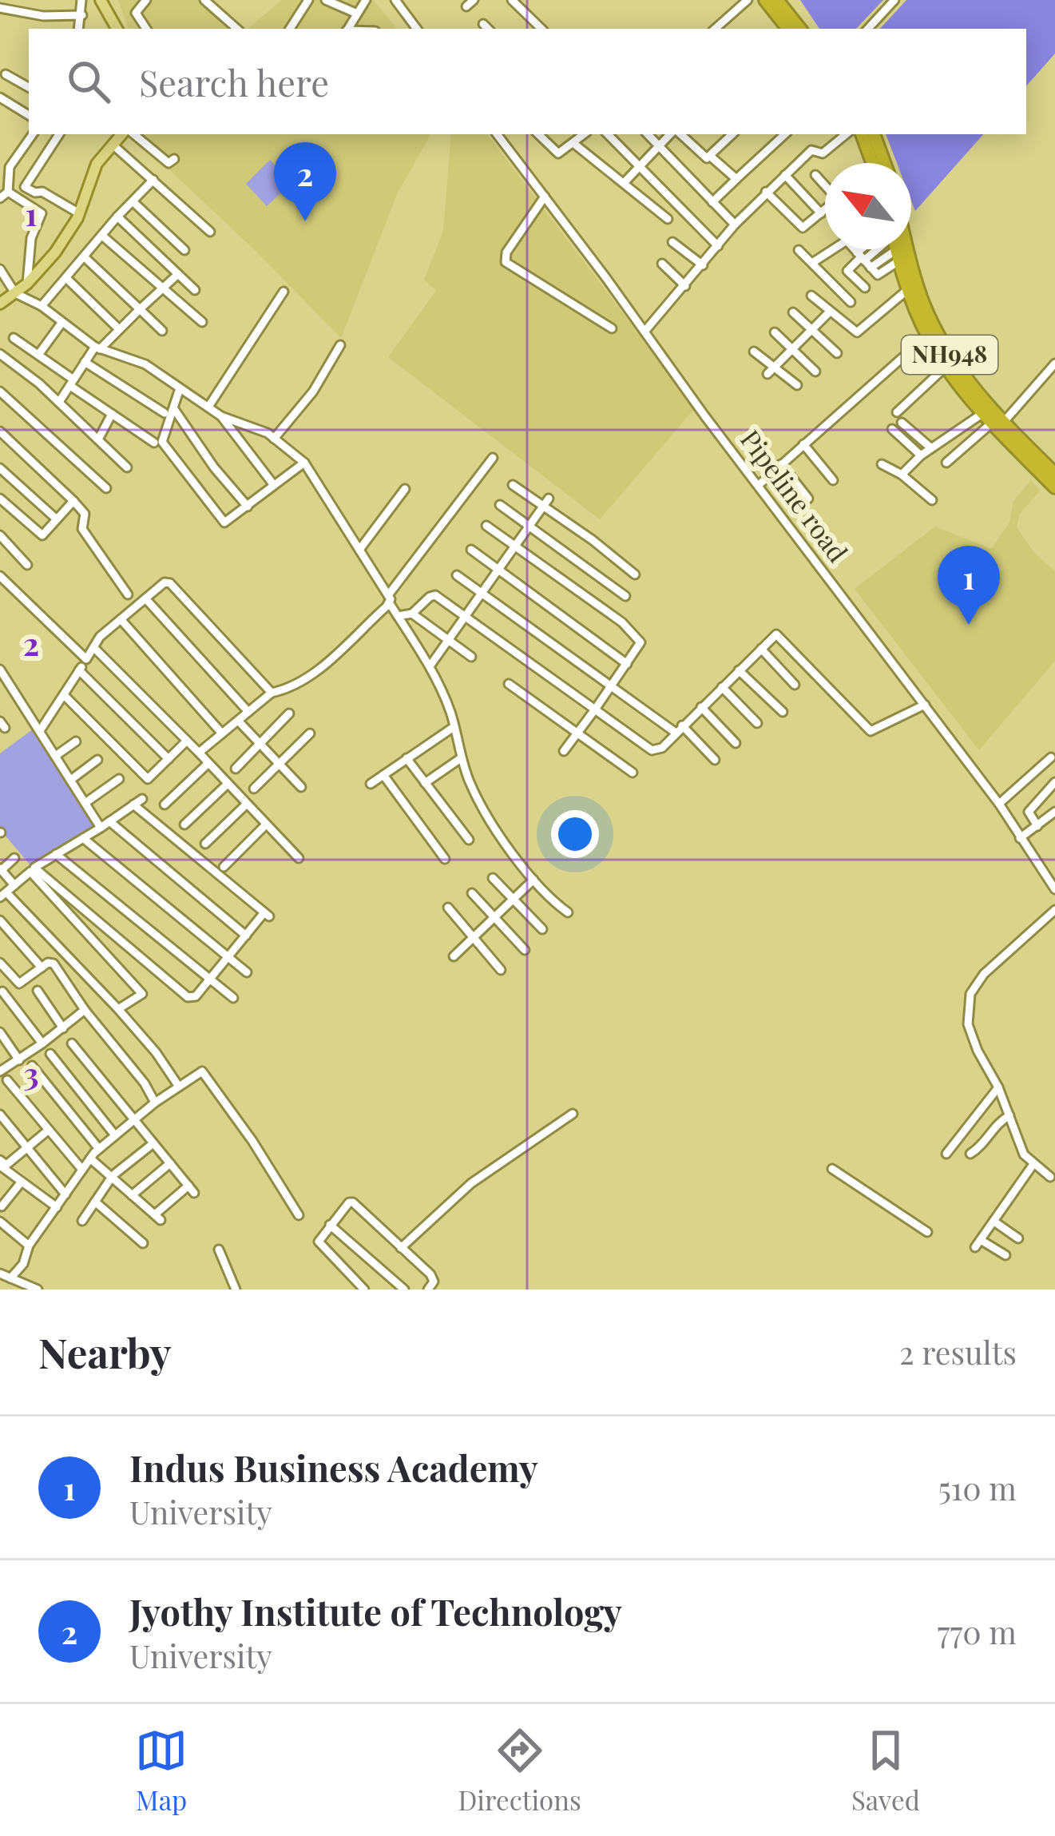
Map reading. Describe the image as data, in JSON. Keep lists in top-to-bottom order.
{
  "streets": {
    "highway": ["NH948"],
    "street": ["Pipeline road"]
  },
  "north": "top left",
  "page": {
    "search": "Search here",
    "pins": ["2", "1"],
    "heading": ["Nearby", "2 results"],
    "list": [
      {
        "mark": "1",
        "name": "Indus Business Academy",
        "note": "University",
        "value": "510 m"
      },
      {
        "mark": "2",
        "name": "Jyothy Institute of Technology",
        "note": "University",
        "value": "770 m"
      }
    ],
    "nav": ["Map", "Directions", "Saved"]
  },
  "grid": {
    "rows": ["1", "2", "3"]
  }
}
